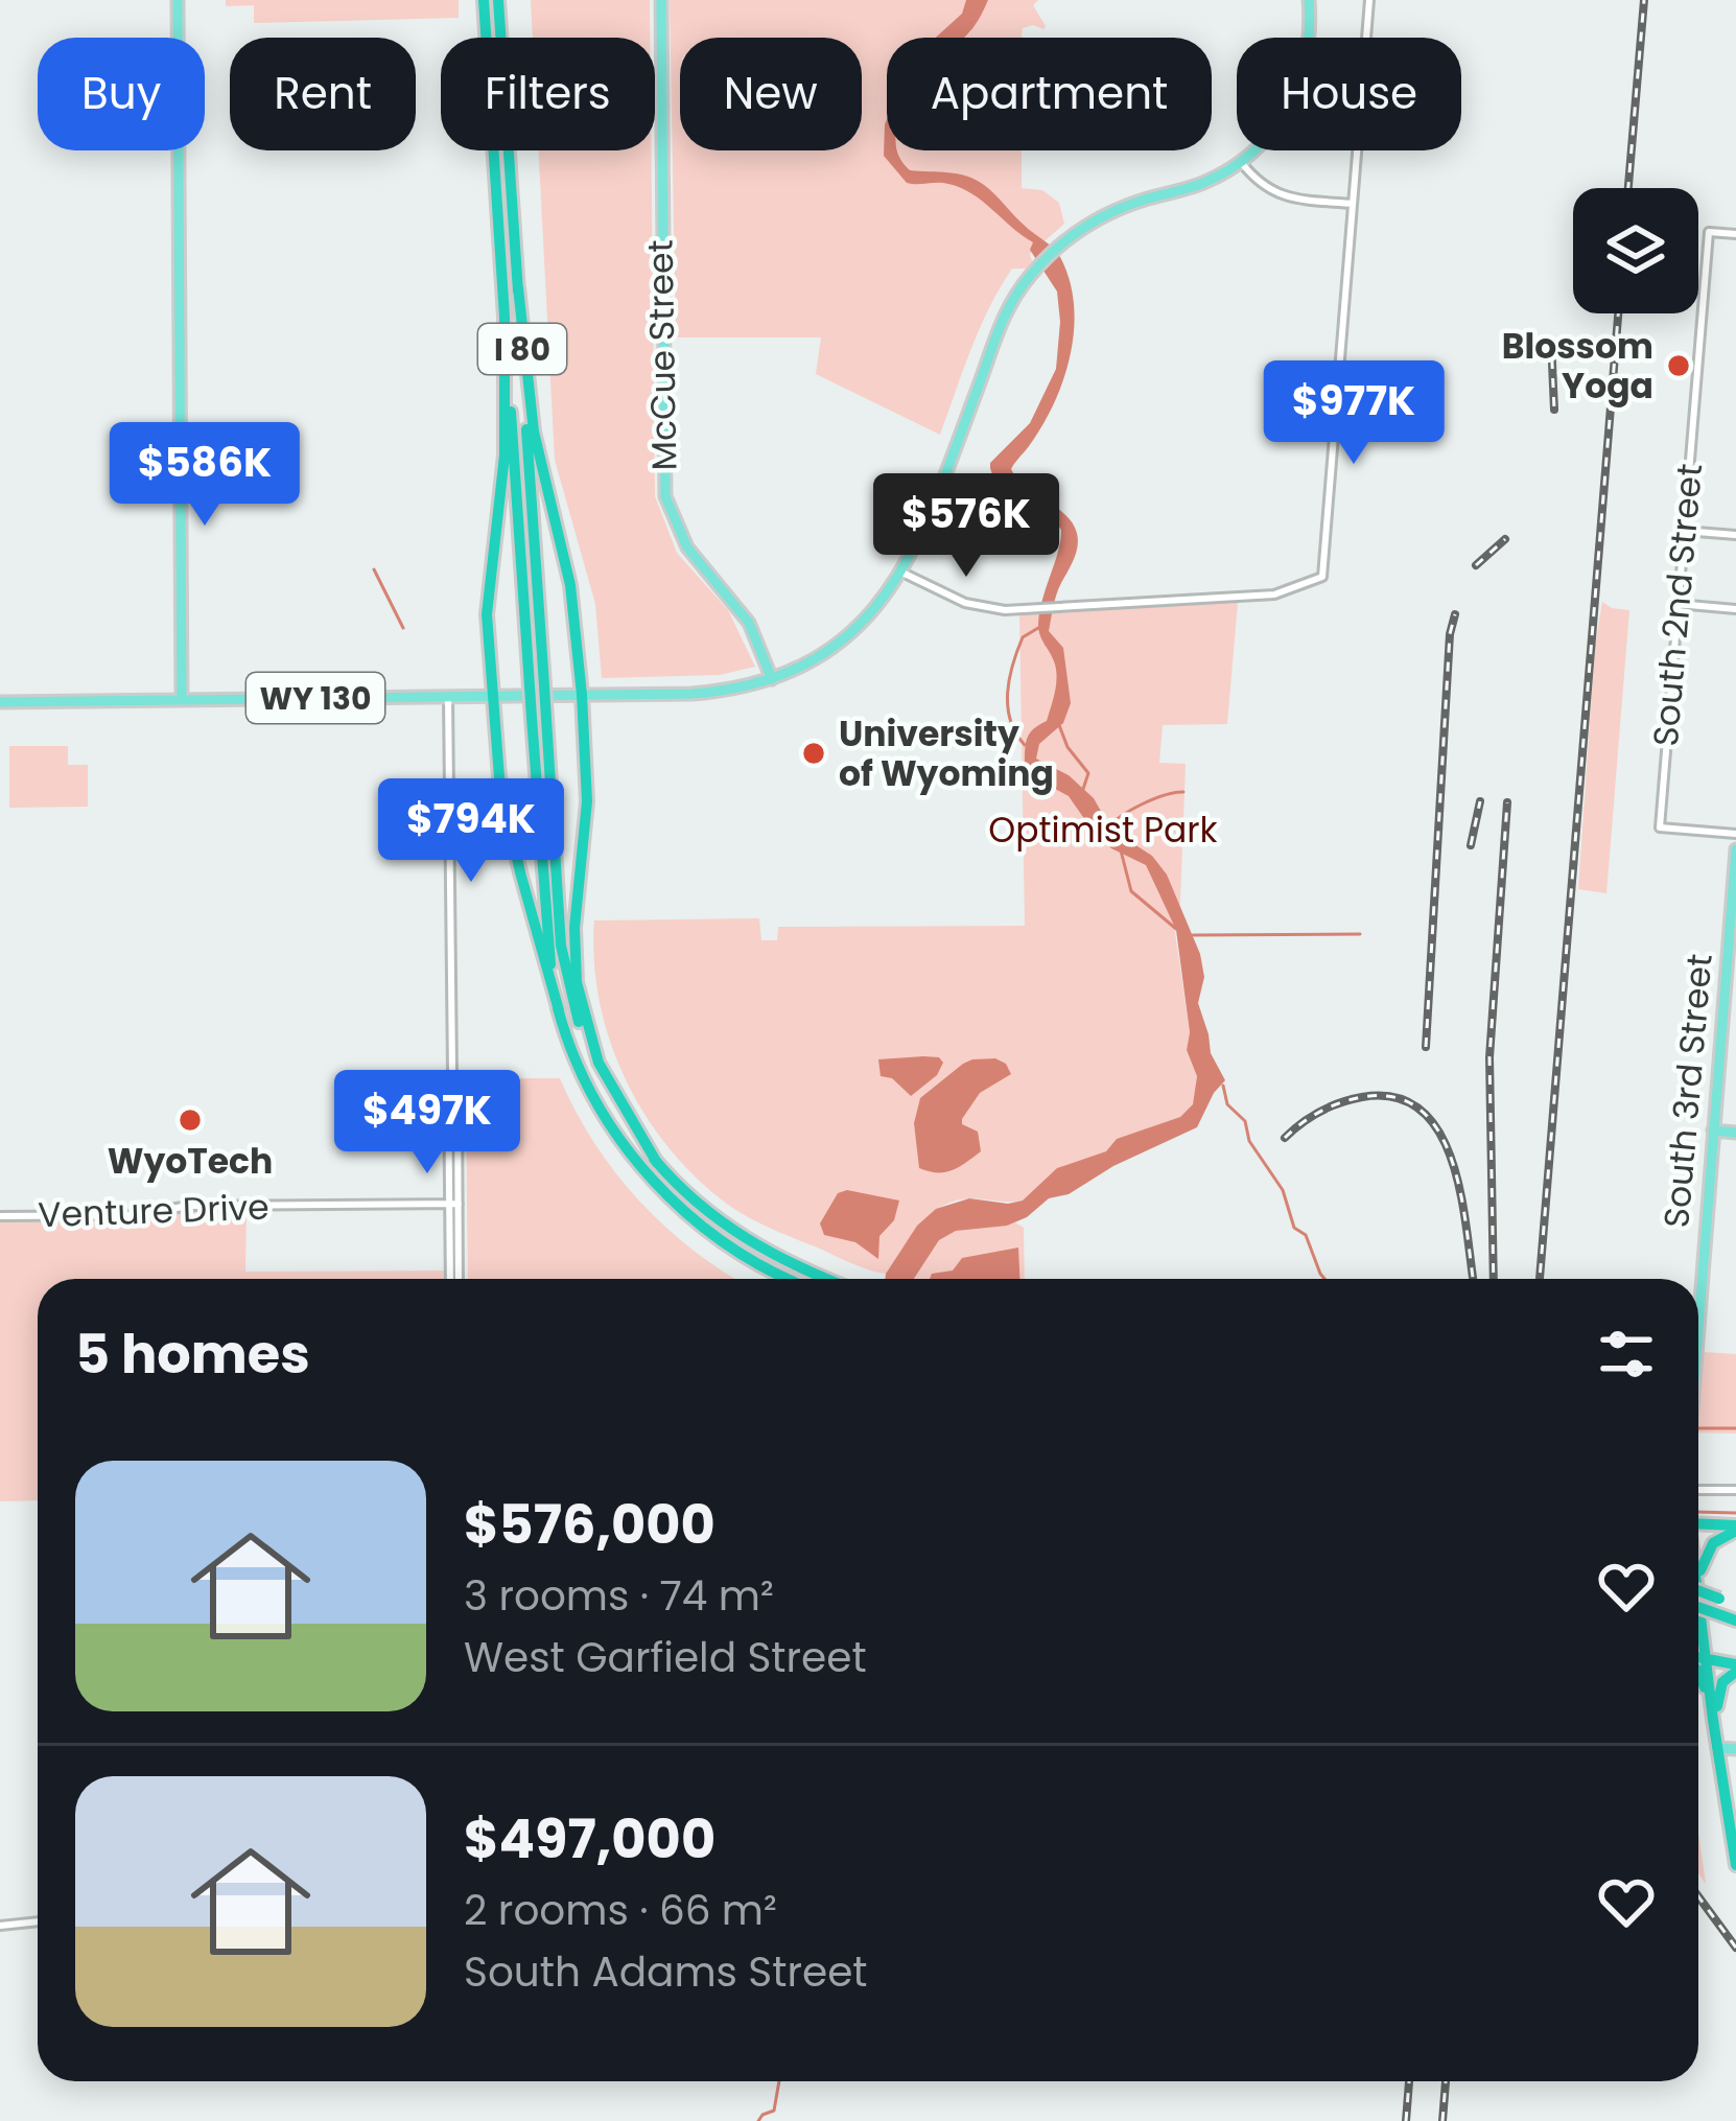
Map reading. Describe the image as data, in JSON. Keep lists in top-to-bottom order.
{
  "streets": {
    "highway": ["I 80", "South 3rd Street"],
    "main road": ["McCue Street", "WY 130"],
    "street": ["South 2nd Street", "Venture Drive"]
  },
  "crossings": [
    ["McCue Street", "WY 130"]
  ],
  "parks": ["Optimist Park"],
  "places": ["Blossom Yoga", "University of Wyoming", "WyoTech"],
  "page": {
    "chip": [
      "Buy",
      "Rent",
      "Filters",
      "New",
      "Apartment",
      "House"
    ],
    "price": [
      "$977K",
      "$586K",
      "$576K",
      "$794K",
      "$497K"
    ],
    "heading": "5 homes",
    "list": [
      {
        "name": "$576,000",
        "note": "3 rooms · 74 m² · West Garfield Street"
      },
      {
        "name": "$497,000",
        "note": "2 rooms · 66 m² · South Adams Street"
      }
    ]
  }
}
